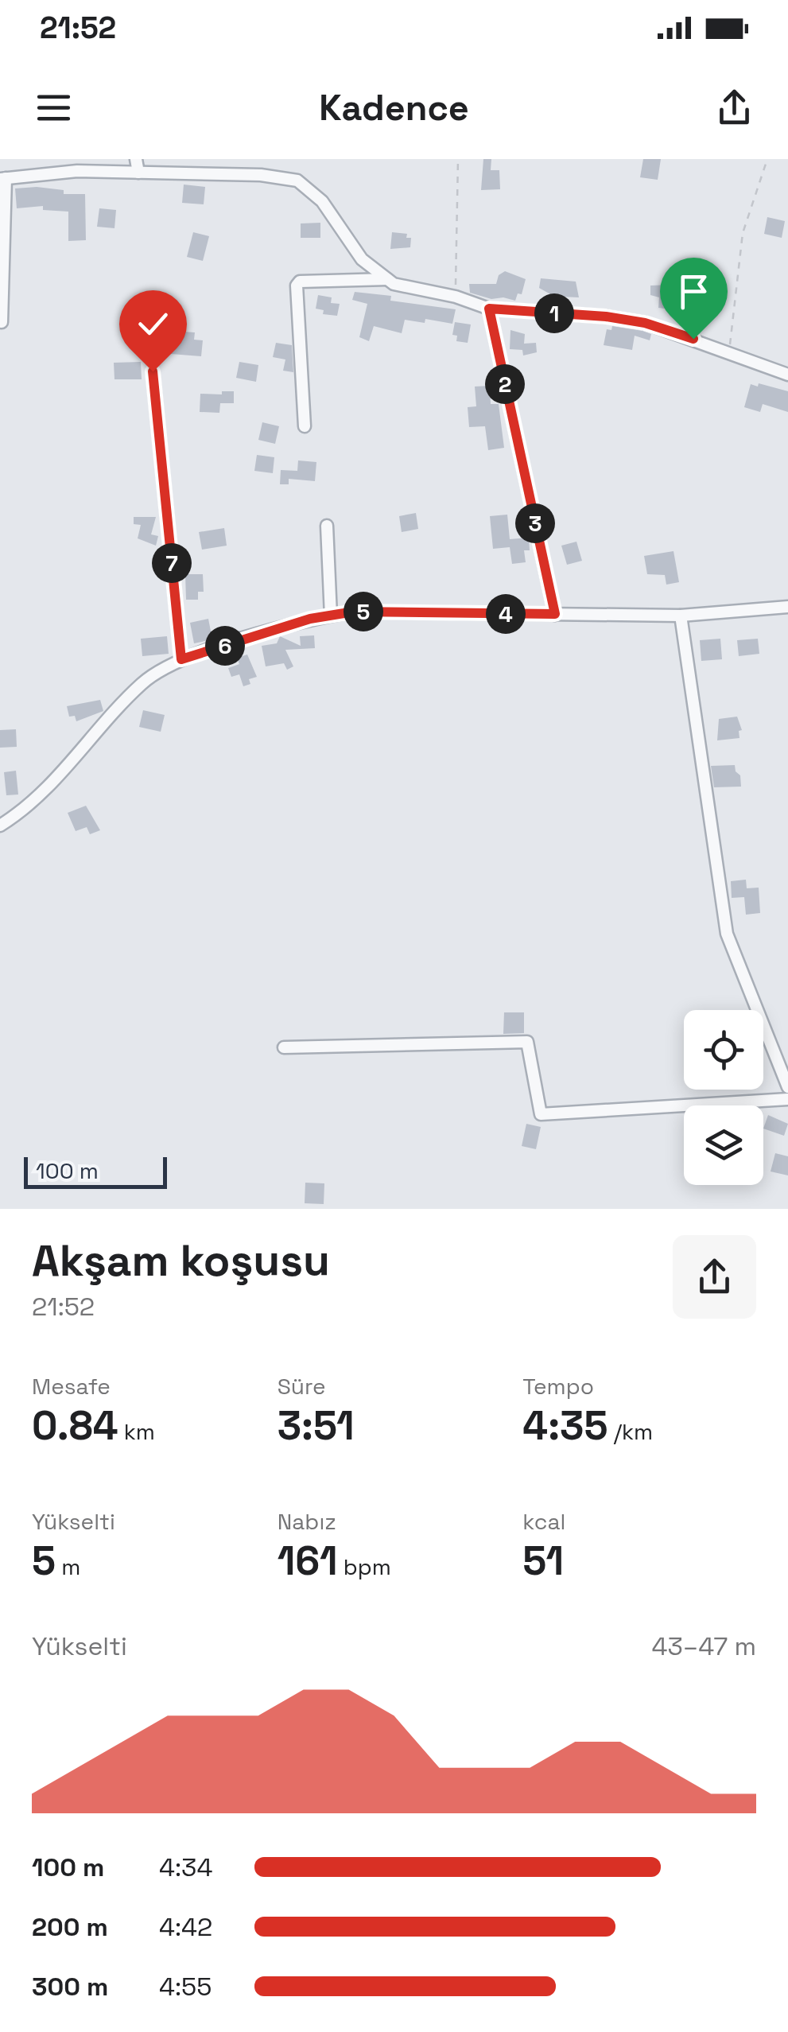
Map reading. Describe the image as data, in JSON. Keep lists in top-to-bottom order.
{
  "scale_bar": "100 m",
  "page": {
    "status": "21:52",
    "header": "Kadence",
    "pins": [
      "1",
      "2",
      "3",
      "7",
      "5",
      "4",
      "6"
    ],
    "scale": "100 m",
    "heading": ["Akşam koşusu", "21:52"],
    "stats": [
      ["Mesafe", "0.84 km"],
      ["Süre", "3:51"],
      ["Tempo", "4:35 /km"],
      ["Yükselti", "5 m"],
      ["Nabız", "161 bpm"],
      ["kcal", "51"]
    ],
    "chart": ["Yükselti", "43–47 m"],
    "list": [
      {
        "name": "100 m",
        "note": "4:34"
      },
      {
        "name": "200 m",
        "note": "4:42"
      },
      {
        "name": "300 m",
        "note": "4:55"
      }
    ]
  }
}
